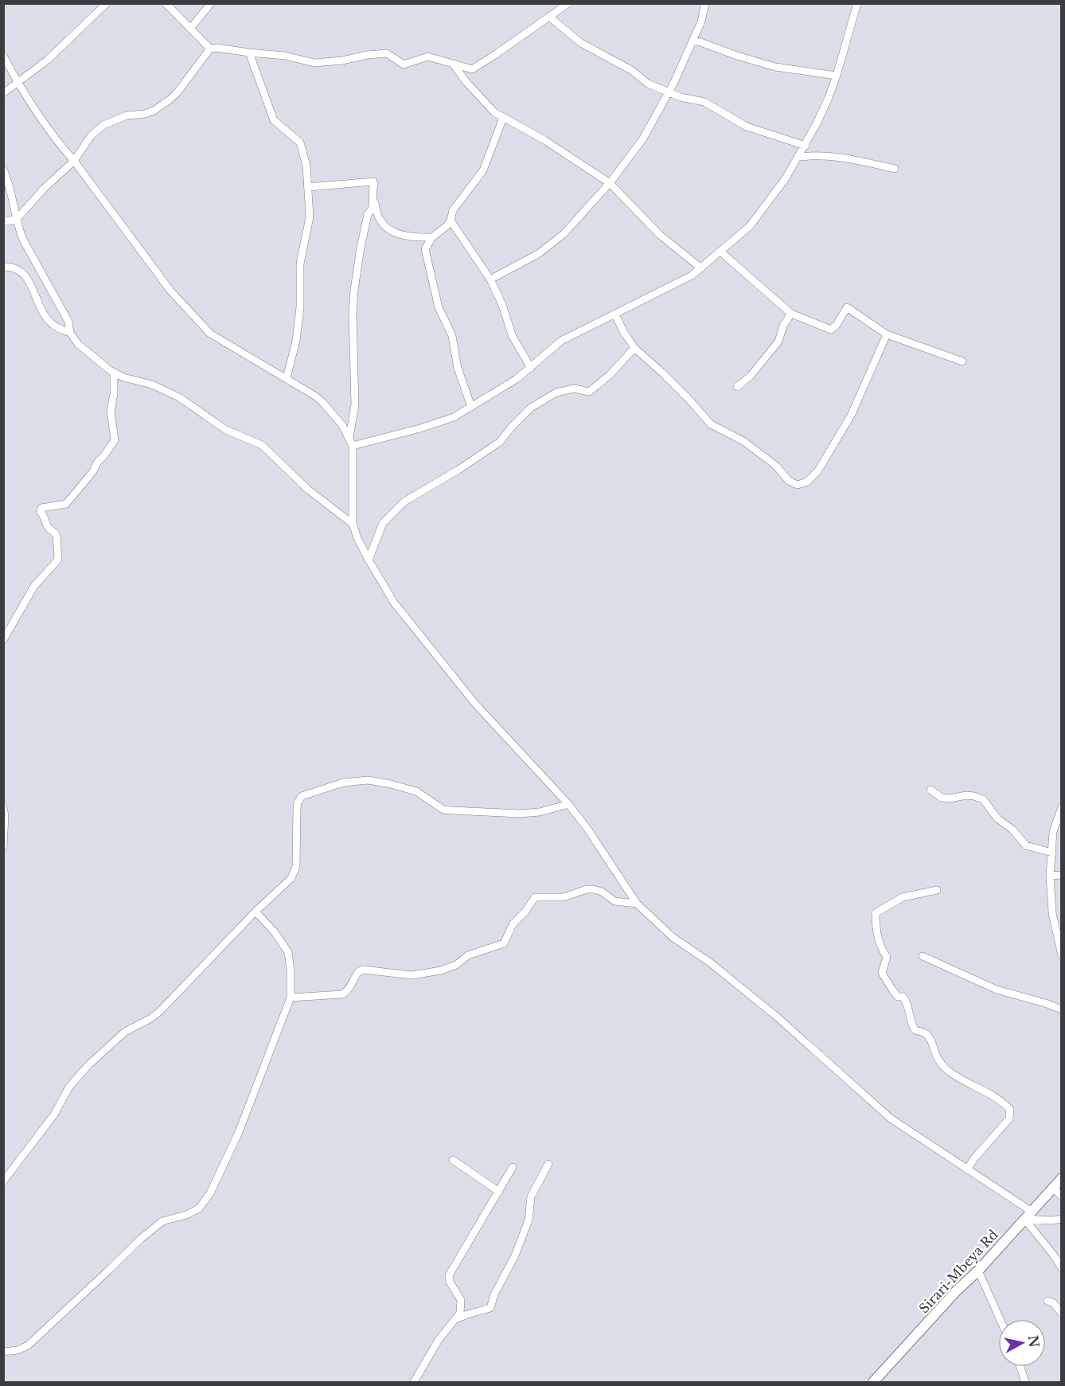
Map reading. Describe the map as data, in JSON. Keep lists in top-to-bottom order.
{
  "streets": {
    "highway": ["Sirari-Mbeya Rd"]
  },
  "north": "right"
}
